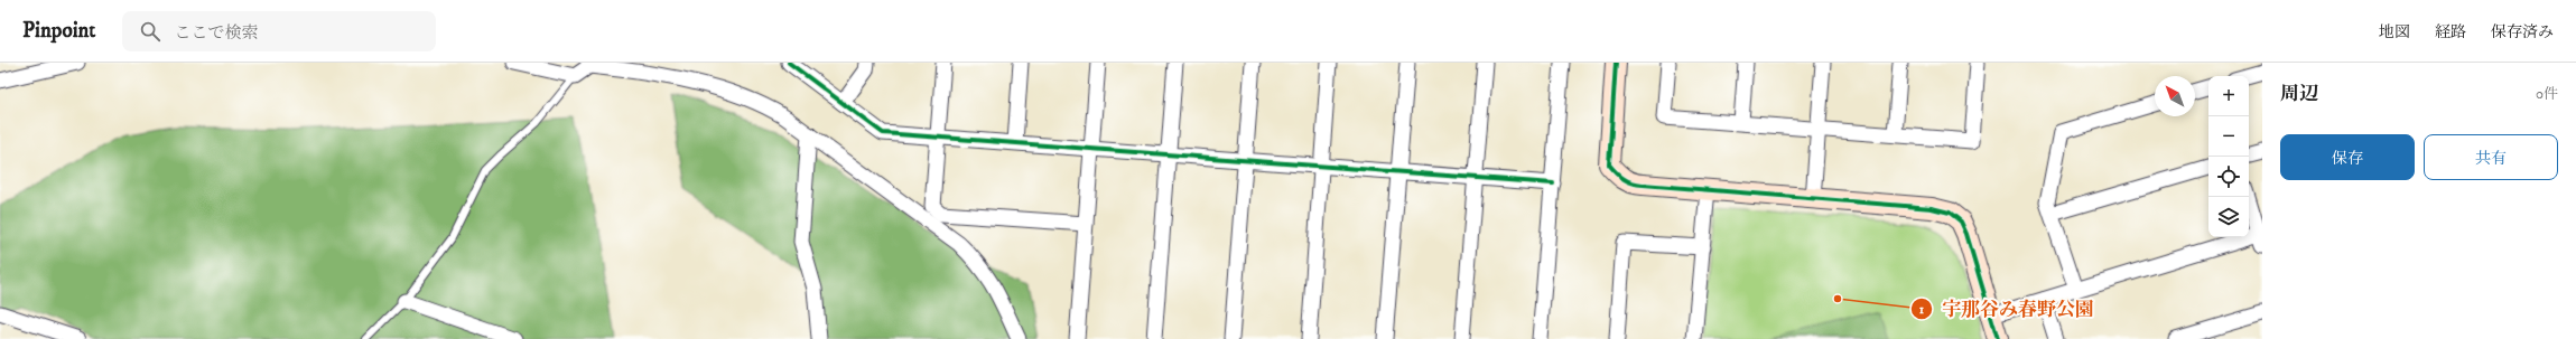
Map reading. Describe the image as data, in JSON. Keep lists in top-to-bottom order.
{
  "places": ["宇那谷み春野公園"],
  "north": "top left",
  "page": {
    "header": "Pinpoint",
    "search": "ここで検索",
    "nav": ["地図", "経路", "保存済み"],
    "heading": ["周辺", "0件"],
    "map_buttons": ["+", "−"],
    "buttons": ["保存", "共有"]
  }
}
